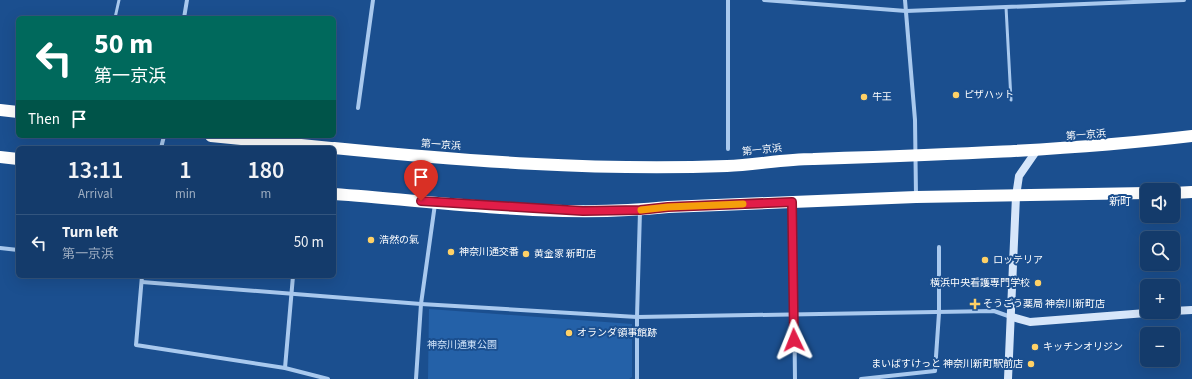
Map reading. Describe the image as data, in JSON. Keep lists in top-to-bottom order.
{
  "streets": {
    "highway": ["第一京浜"]
  },
  "districts": ["新町"],
  "parks": ["神奈川通東公園"],
  "places": {
    "other": [
      "ピザハット",
      "牛王",
      "浩然の氣",
      "神奈川通交番",
      "黄金家 新町店",
      "ロッテリア",
      "横浜中央看護専門学校",
      "オランダ領事館跡",
      "キッチンオリジン",
      "まいばすけっと 神奈川新町駅前店"
    ],
    "health": ["そうごう薬局 神奈川新町店"]
  },
  "page": {
    "turn": ["50 m", "第一京浜"],
    "then": "Then",
    "eta": [
      "13:11",
      "Arrival",
      "1",
      "min",
      "180",
      "m"
    ],
    "map_buttons": ["+", "−"],
    "list": [
      {
        "name": "Turn left",
        "note": "第一京浜",
        "value": "50 m"
      }
    ]
  }
}
